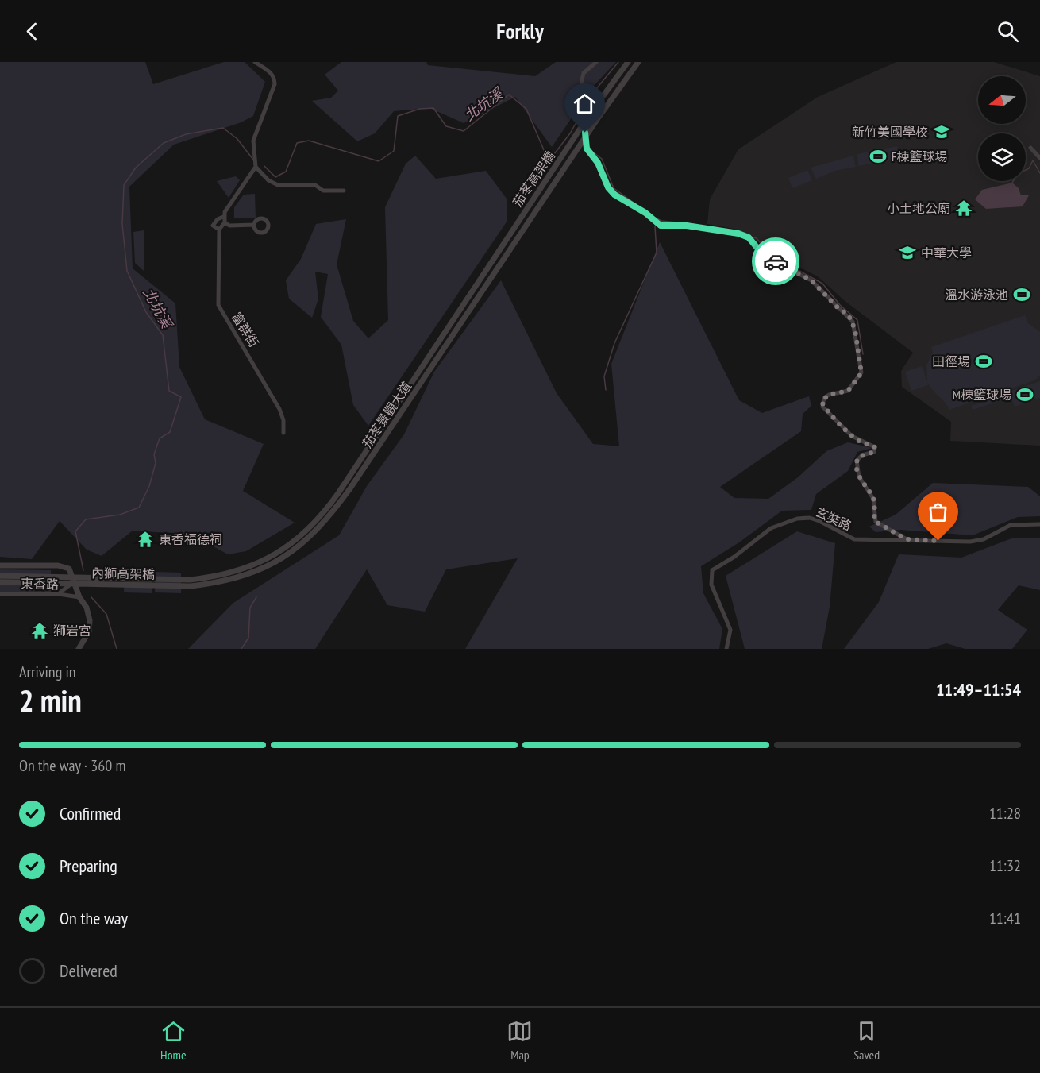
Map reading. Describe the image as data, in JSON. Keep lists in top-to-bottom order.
{
  "streets": {
    "street": [
      "茄苳高架橋",
      "富群街",
      "茄苳景觀大道",
      "玄奘路",
      "內獅高架橋",
      "東香路"
    ]
  },
  "crossings": [
    ["茄苳高架橋", "茄苳景觀大道"],
    ["茄苳景觀大道", "內獅高架橋"]
  ],
  "water": ["北坑溪"],
  "places": {
    "school or university": ["新竹美國學校", "中華大學"],
    "sports": [
      "F棟籃球場",
      "溫水游泳池",
      "田徑場",
      "M棟籃球場"
    ],
    "temple": ["小土地公廟", "東香福德祠", "獅岩宮"]
  },
  "north": "left",
  "page": {
    "header": "Forkly",
    "heading": ["2 min", "Arriving in", "11:49–11:54"],
    "bar": "On the way · 360 m",
    "list": [
      ["Confirmed", "11:28"],
      ["Preparing", "11:32"],
      ["On the way", "11:41"],
      "Delivered"
    ],
    "tabs": ["Home", "Map", "Saved"]
  }
}
